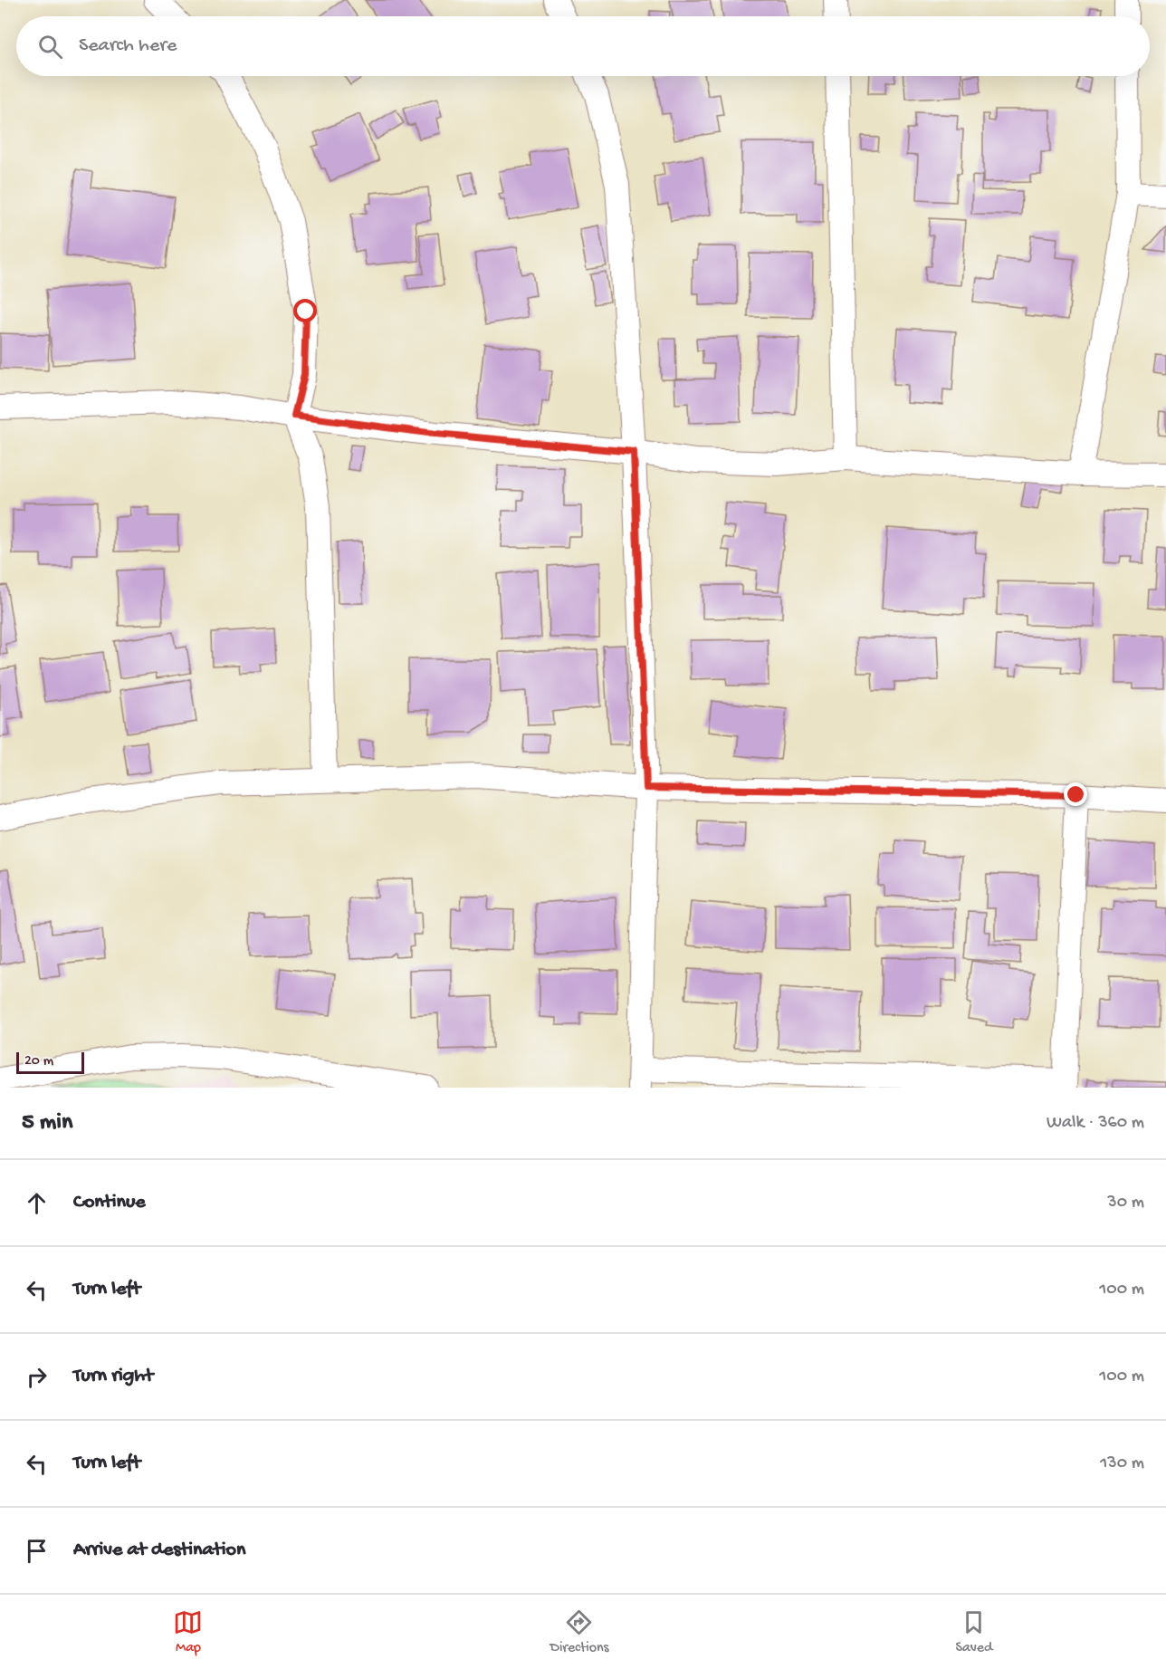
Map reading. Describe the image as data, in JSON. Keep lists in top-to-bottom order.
{
  "scale_bar": "20 m",
  "page": {
    "search": "Search here",
    "scale": "20 m",
    "heading": ["5 min", "Walk · 360 m"],
    "list": [
      ["Continue", "30 m"],
      ["Turn left", "100 m"],
      ["Turn right", "100 m"],
      ["Turn left", "130 m"],
      "Arrive at destination"
    ],
    "nav": ["Map", "Directions", "Saved"]
  }
}
